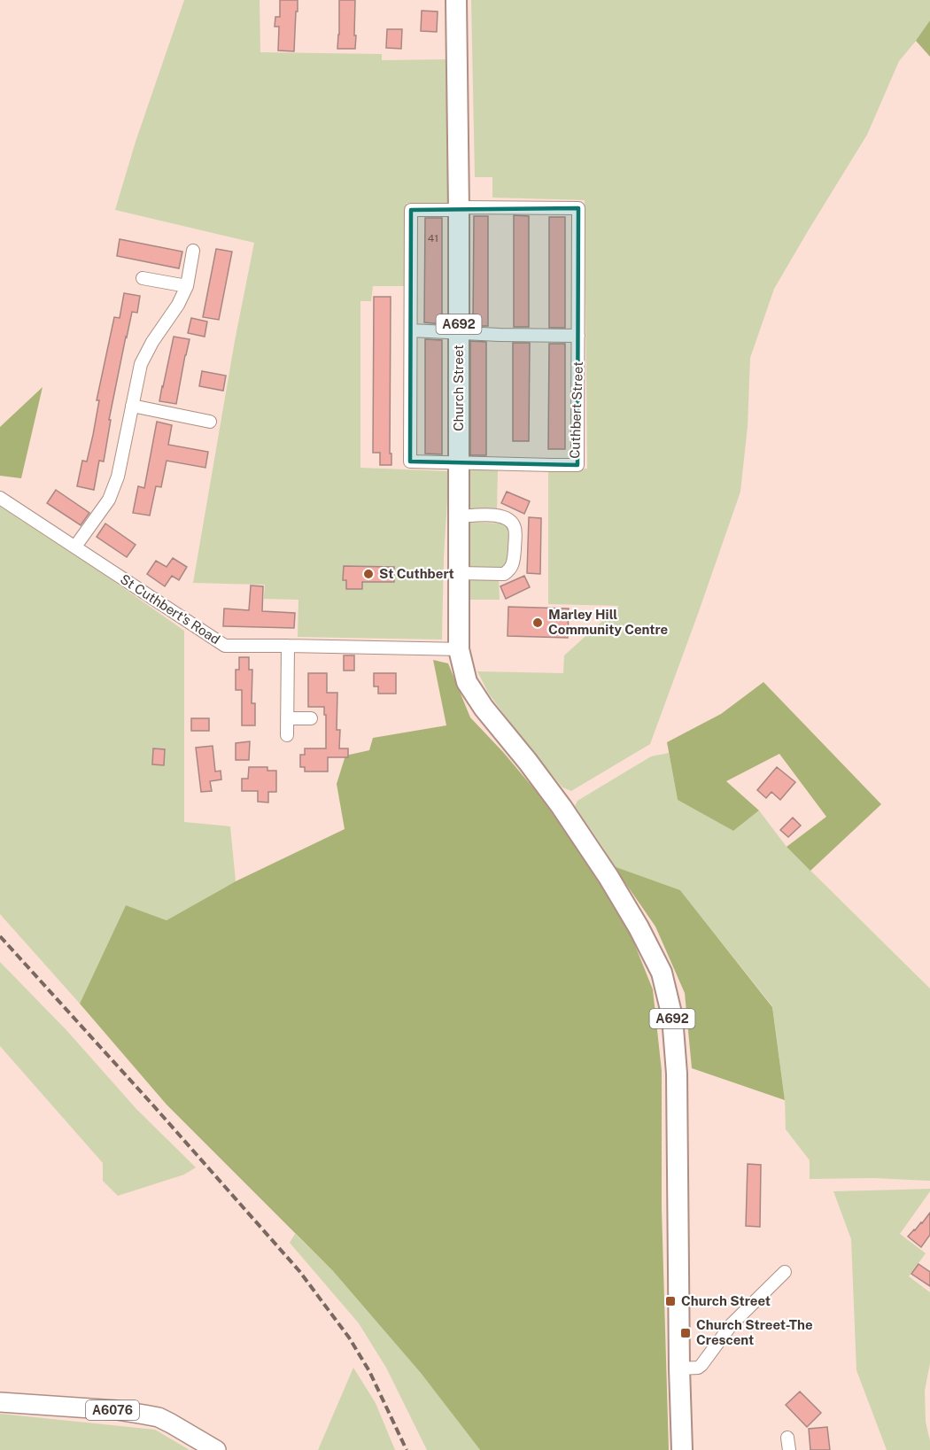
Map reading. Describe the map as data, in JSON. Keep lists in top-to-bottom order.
{
  "streets": {
    "highway": ["A692", "Church Street"],
    "main road": ["A6076"],
    "street": ["Cuthbert Street", "St Cuthbert's Road"]
  },
  "crossings": [
    ["A692", "Church Street"],
    ["A692", "St Cuthbert's Road"],
    ["Church Street", "Cuthbert Street"],
    ["Church Street", "St Cuthbert's Road"]
  ],
  "places": {
    "other": ["St Cuthbert", "Marley Hill Community Centre"],
    "transit": ["Church Street", "Church Street-The Crescent"]
  },
  "house_numbers": ["41"]
}
